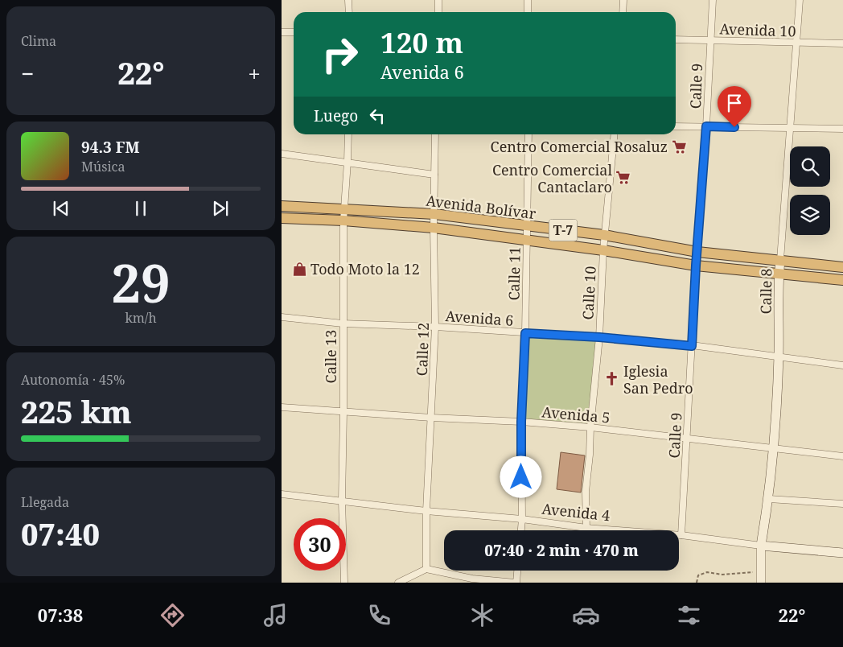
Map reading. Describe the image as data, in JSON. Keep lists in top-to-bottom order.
{
  "streets": {
    "highway": ["Avenida Bolívar", "T-7"],
    "main road": ["Calle 8", "Avenida 4"],
    "street": [
      "Avenida 10",
      "Calle 9",
      "Calle 11",
      "Calle 10",
      "Avenida 6",
      "Calle 12",
      "Calle 13",
      "Avenida 5"
    ]
  },
  "crossings": [
    ["Avenida 10", "Calle 9"],
    ["Avenida 10", "Calle 8"],
    ["Calle 9", "Avenida Bolívar"],
    ["Calle 9", "Avenida 6"],
    ["Calle 9", "Avenida 5"],
    ["Calle 9", "Avenida 4"],
    ["Avenida Bolívar", "Calle 11"],
    ["Avenida Bolívar", "Calle 8"],
    ["Avenida Bolívar", "Calle 10"],
    ["Avenida Bolívar", "Calle 12"],
    ["Avenida Bolívar", "Calle 13"],
    ["Calle 11", "Avenida 6"],
    ["Calle 11", "Avenida 5"],
    ["Calle 11", "Avenida 4"],
    ["Calle 8", "Avenida 6"],
    ["Calle 8", "Avenida 5"],
    ["Calle 8", "Avenida 4"],
    ["Calle 10", "Avenida 6"],
    ["Calle 10", "Avenida 5"],
    ["Calle 10", "Avenida 4"],
    ["Avenida 6", "Calle 12"],
    ["Avenida 6", "Calle 13"],
    ["Calle 12", "Avenida 5"],
    ["Calle 12", "Avenida 4"],
    ["Calle 13", "Avenida 5"],
    ["Calle 13", "Avenida 4"]
  ],
  "places": {
    "supermarket": ["Centro Comercial Rosaluz", "Centro Comercial Cantaclaro"],
    "shop": ["Todo Moto la 12"],
    "church": ["Iglesia San Pedro"]
  },
  "page": {
    "tile": [
      "Clima",
      ["29", "km/h"],
      ["Autonomía · 45%", "225 km"],
      ["Llegada", "07:40"]
    ],
    "turn": ["120 m", "Avenida 6"],
    "heat": ["−", "22°", "+"],
    "then": "Luego",
    "song": ["94.3 FM", "Música"],
    "limit": "30",
    "trip": "07:40 · 2 min · 470 m",
    "tabs": ["07:38", "22°"]
  }
}
